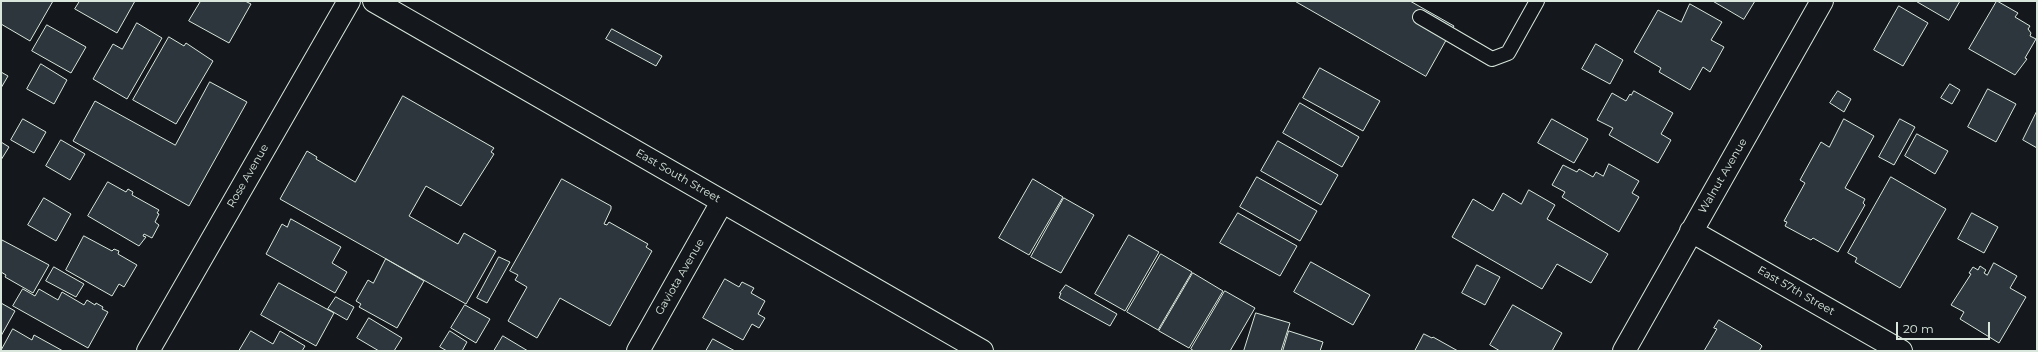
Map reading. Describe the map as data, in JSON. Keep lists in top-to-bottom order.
{
  "streets": {
    "street": [
      "Rose Avenue",
      "East South Street",
      "Walnut Avenue",
      "Gaviota Avenue",
      "East 57th Street"
    ]
  },
  "crossings": [
    ["East South Street", "Gaviota Avenue"],
    ["Walnut Avenue", "East 57th Street"]
  ],
  "scale_bar": "20 m"
}
